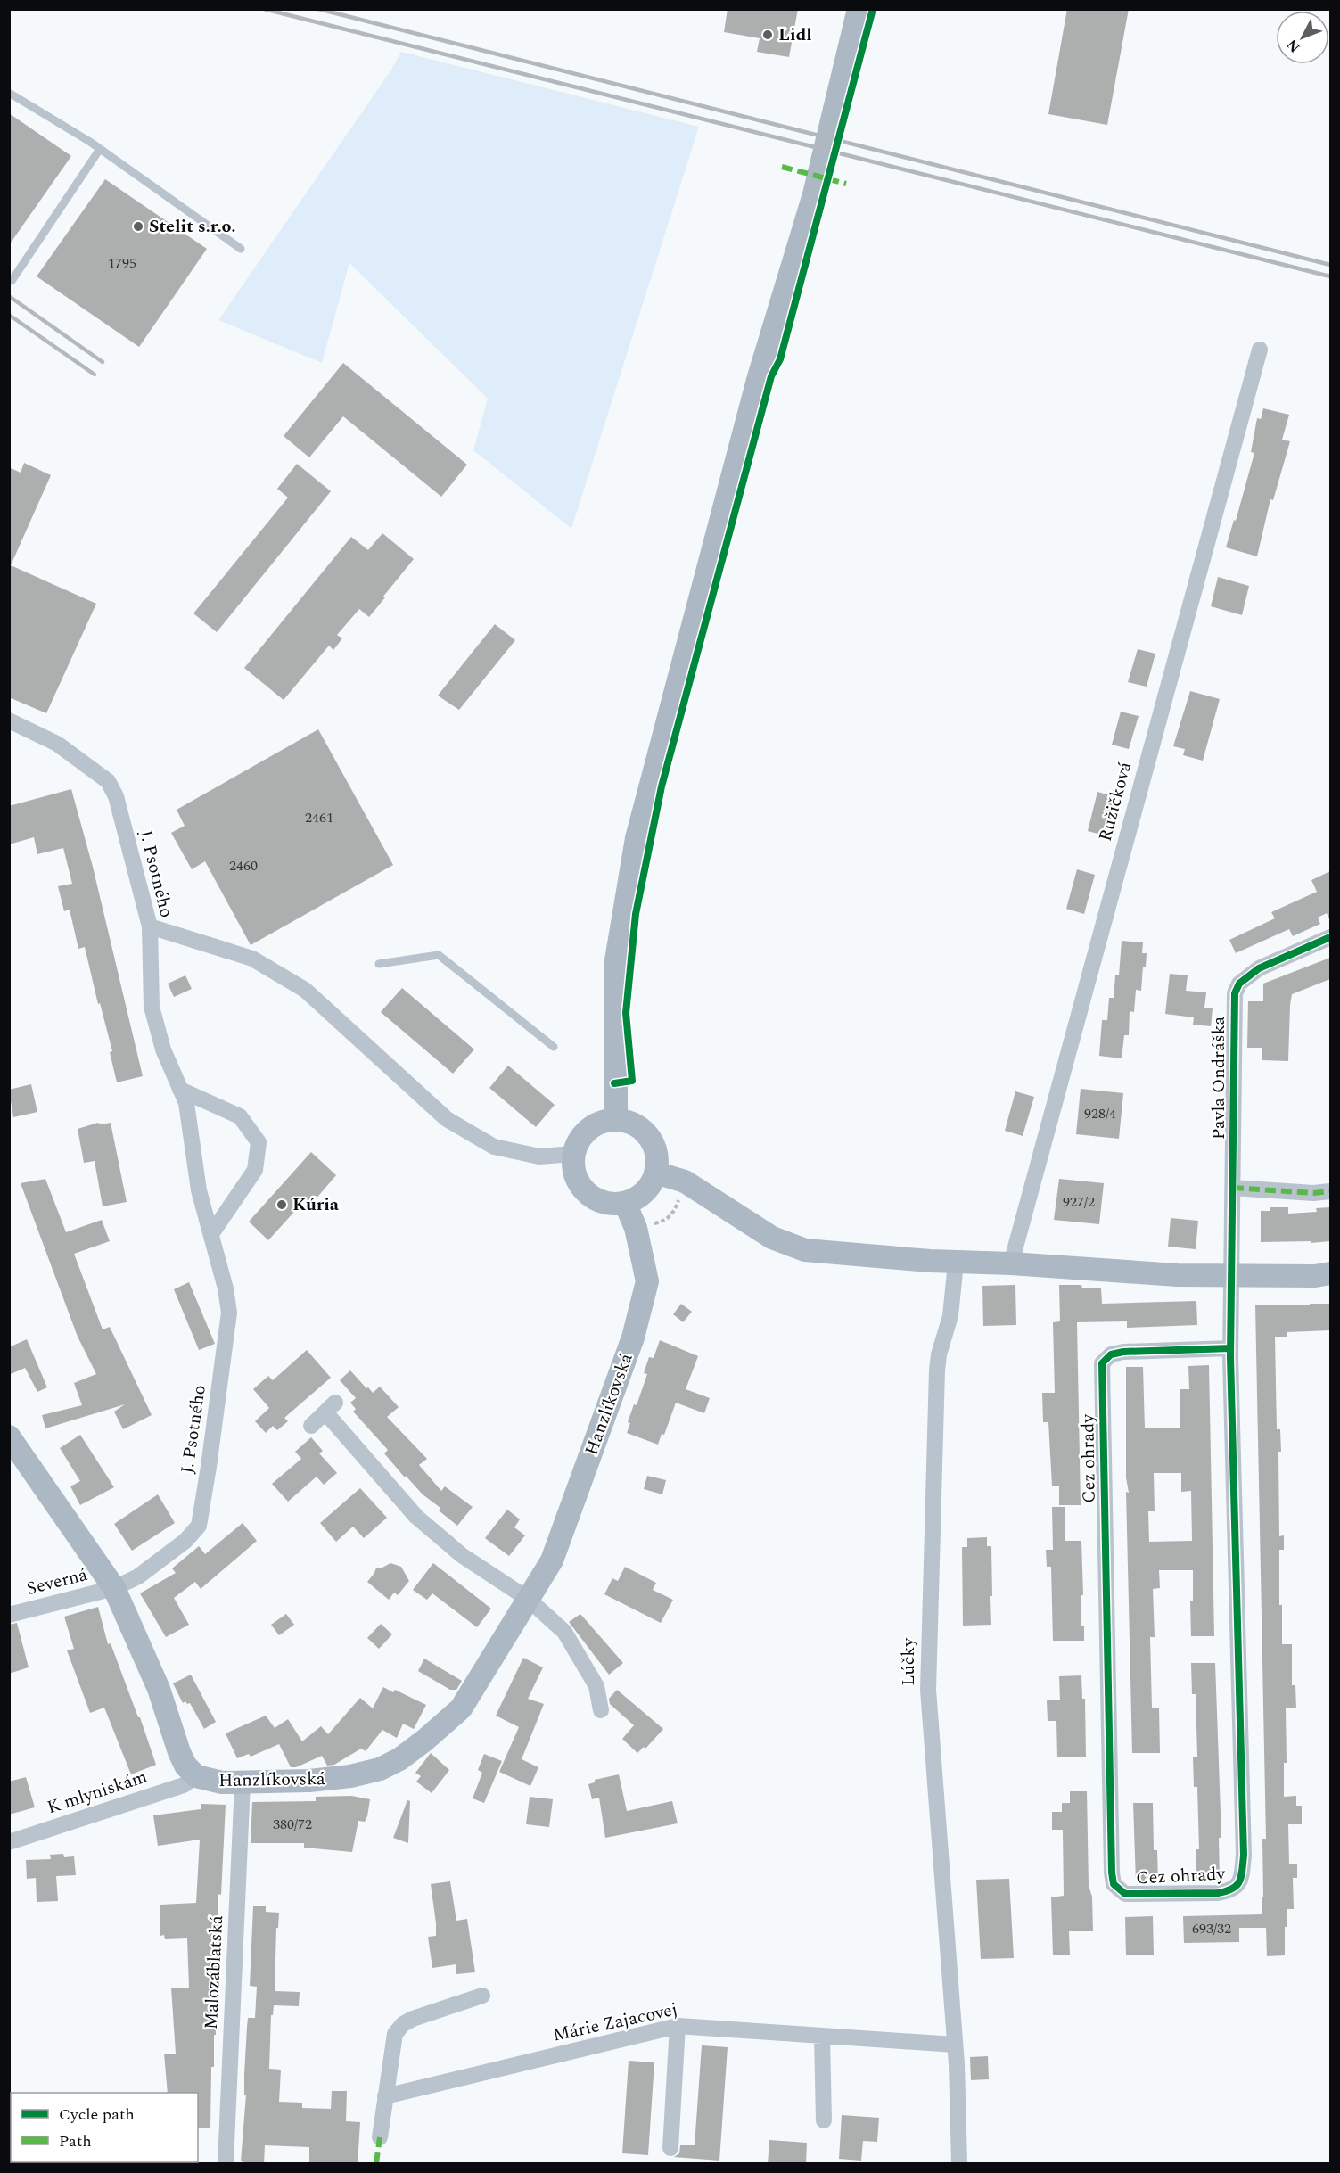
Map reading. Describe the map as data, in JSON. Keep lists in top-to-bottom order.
{
  "streets": {
    "street": [
      "Ružičková",
      "J. Psotného",
      "Pavla Ondráška",
      "Hanzlíkovská",
      "Cez ohrady",
      "Severná",
      "Lúčky",
      "K mlyniskám",
      "Malozáblatská",
      "Márie Zajacovej"
    ]
  },
  "crossings": [
    ["J. Psotného", "Hanzlíkovská"],
    ["J. Psotného", "Severná"],
    ["Pavla Ondráška", "Cez ohrady"],
    ["Hanzlíkovská", "Severná"],
    ["Hanzlíkovská", "K mlyniskám"],
    ["Hanzlíkovská", "Malozáblatská"],
    ["Lúčky", "Márie Zajacovej"]
  ],
  "places": ["Lidl", "Stelit s.r.o.", "Kúria"],
  "house_numbers": [
    "1795",
    "2461",
    "2460",
    "928/4",
    "927/2",
    "380/72",
    "693/32"
  ],
  "legend": ["Cycle path", "Path"],
  "north": "bottom left"
}
